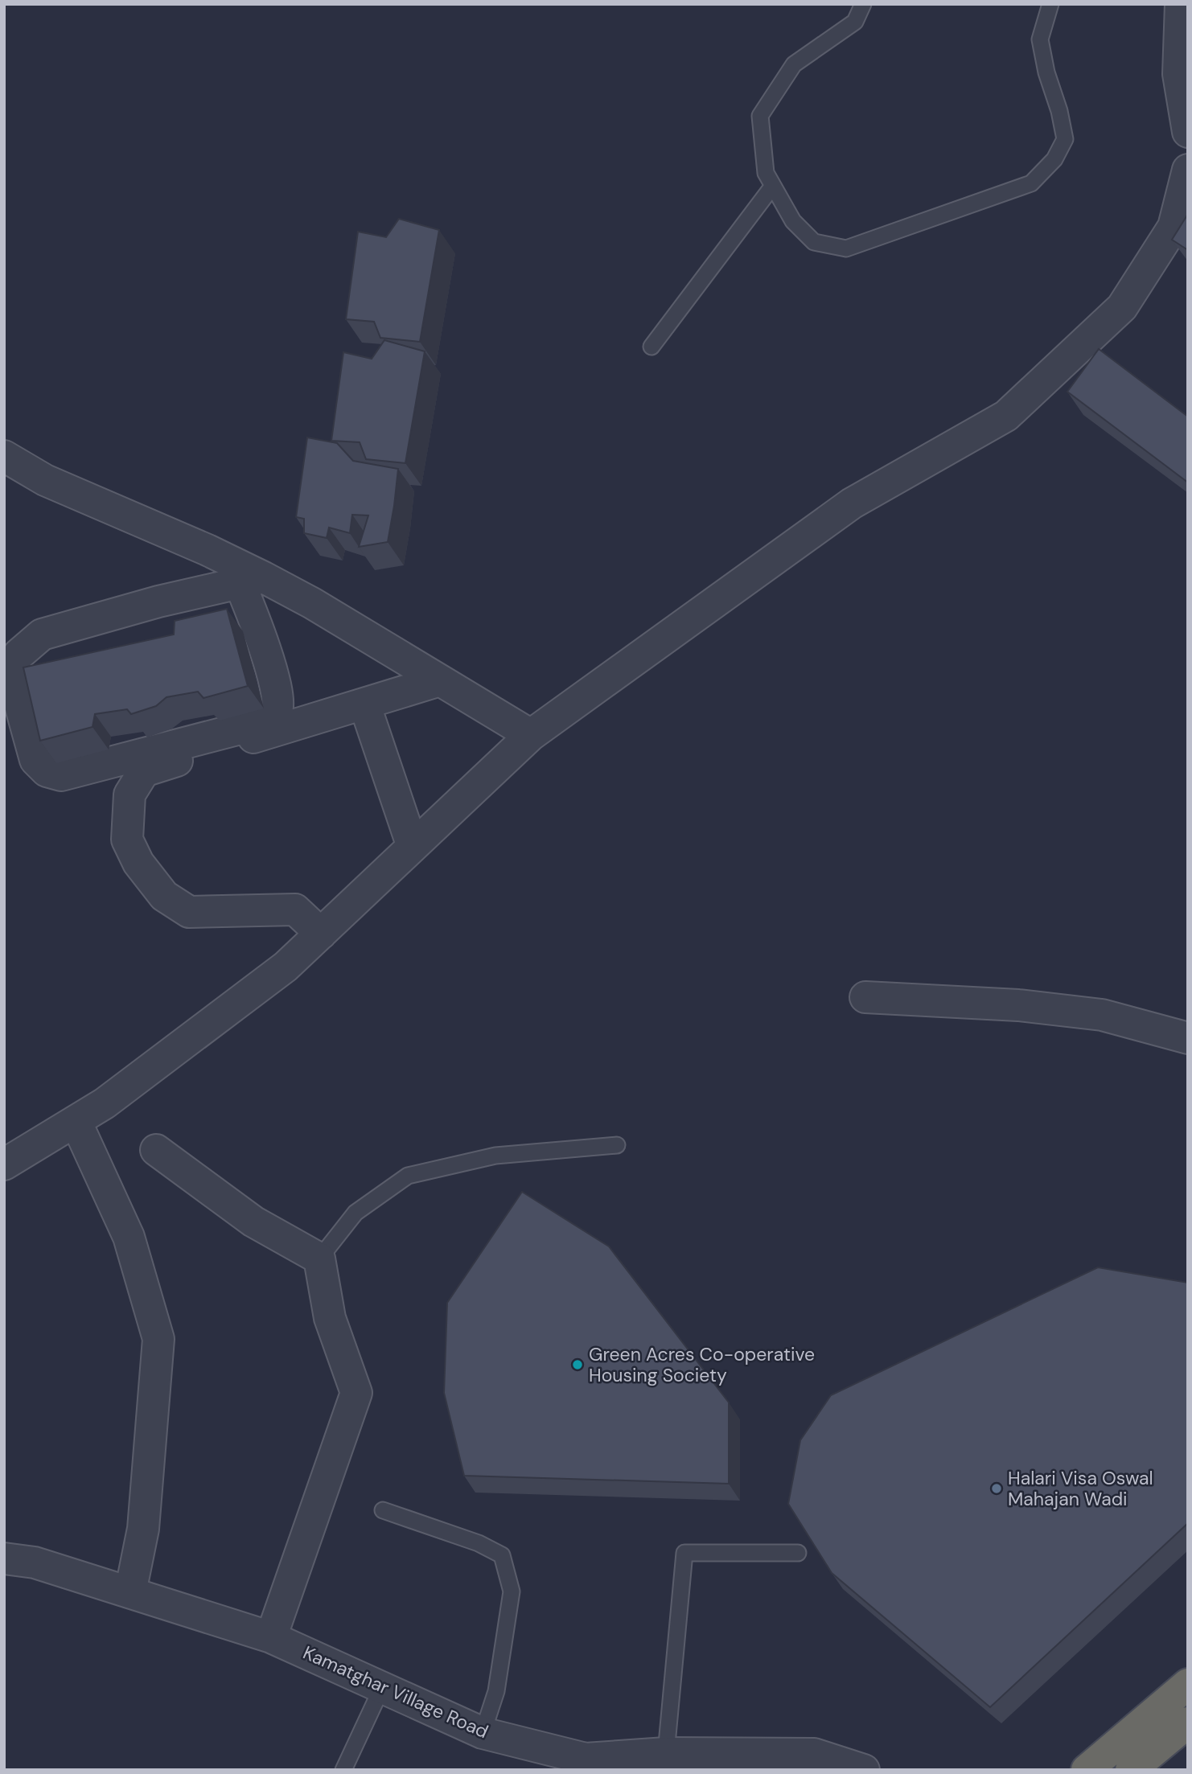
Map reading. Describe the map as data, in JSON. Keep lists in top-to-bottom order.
{
  "streets": {
    "street": ["Kamatghar Village Road"]
  },
  "places": ["Green Acres Co-operative Housing Society", "Halari Visa Oswal Mahajan Wadi"]
}
